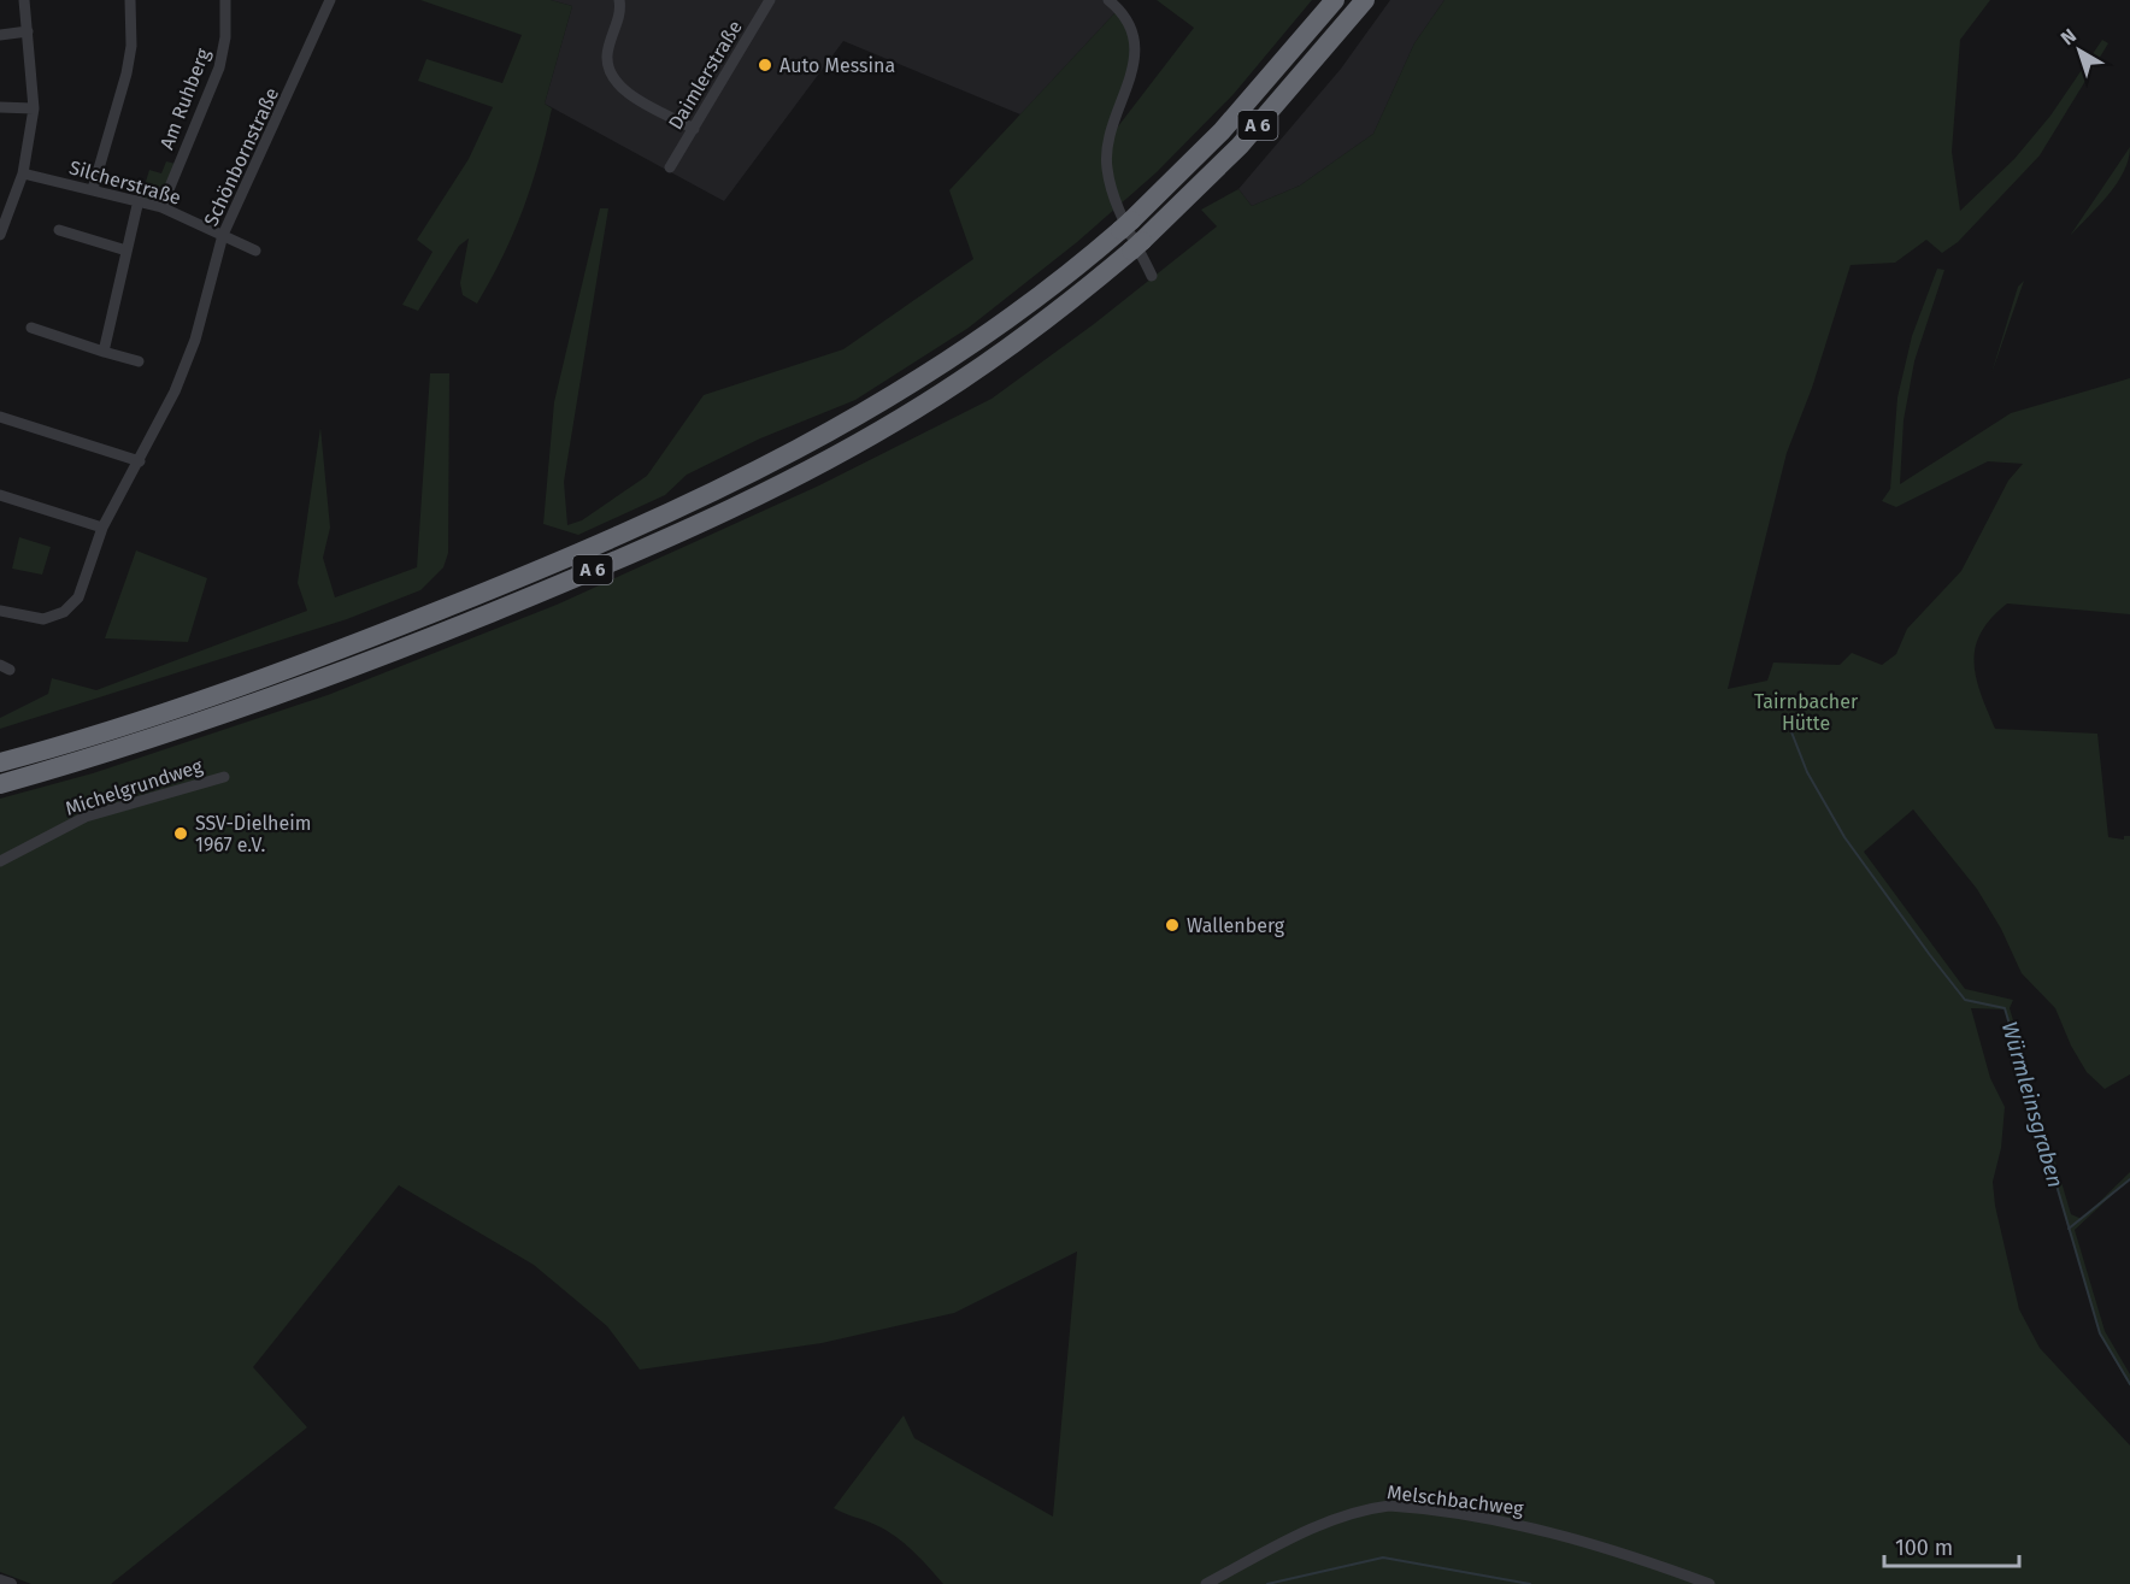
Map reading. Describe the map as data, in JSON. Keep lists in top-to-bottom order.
{
  "streets": {
    "highway": ["A 6"],
    "street": [
      "Daimlerstraße",
      "Am Ruhberg",
      "Schönbornstraße",
      "Silcherstraße",
      "Michelgrundweg",
      "Melschbachweg"
    ]
  },
  "crossings": [
    ["Am Ruhberg", "Silcherstraße"],
    ["Schönbornstraße", "Silcherstraße"]
  ],
  "water": ["Würmleinsgraben"],
  "parks": ["Tairnbacher Hütte"],
  "places": ["Auto Messina", "SSV-Dielheim 1967 e.V.", "Wallenberg"],
  "scale_bar": "100 m",
  "north": "top left"
}
